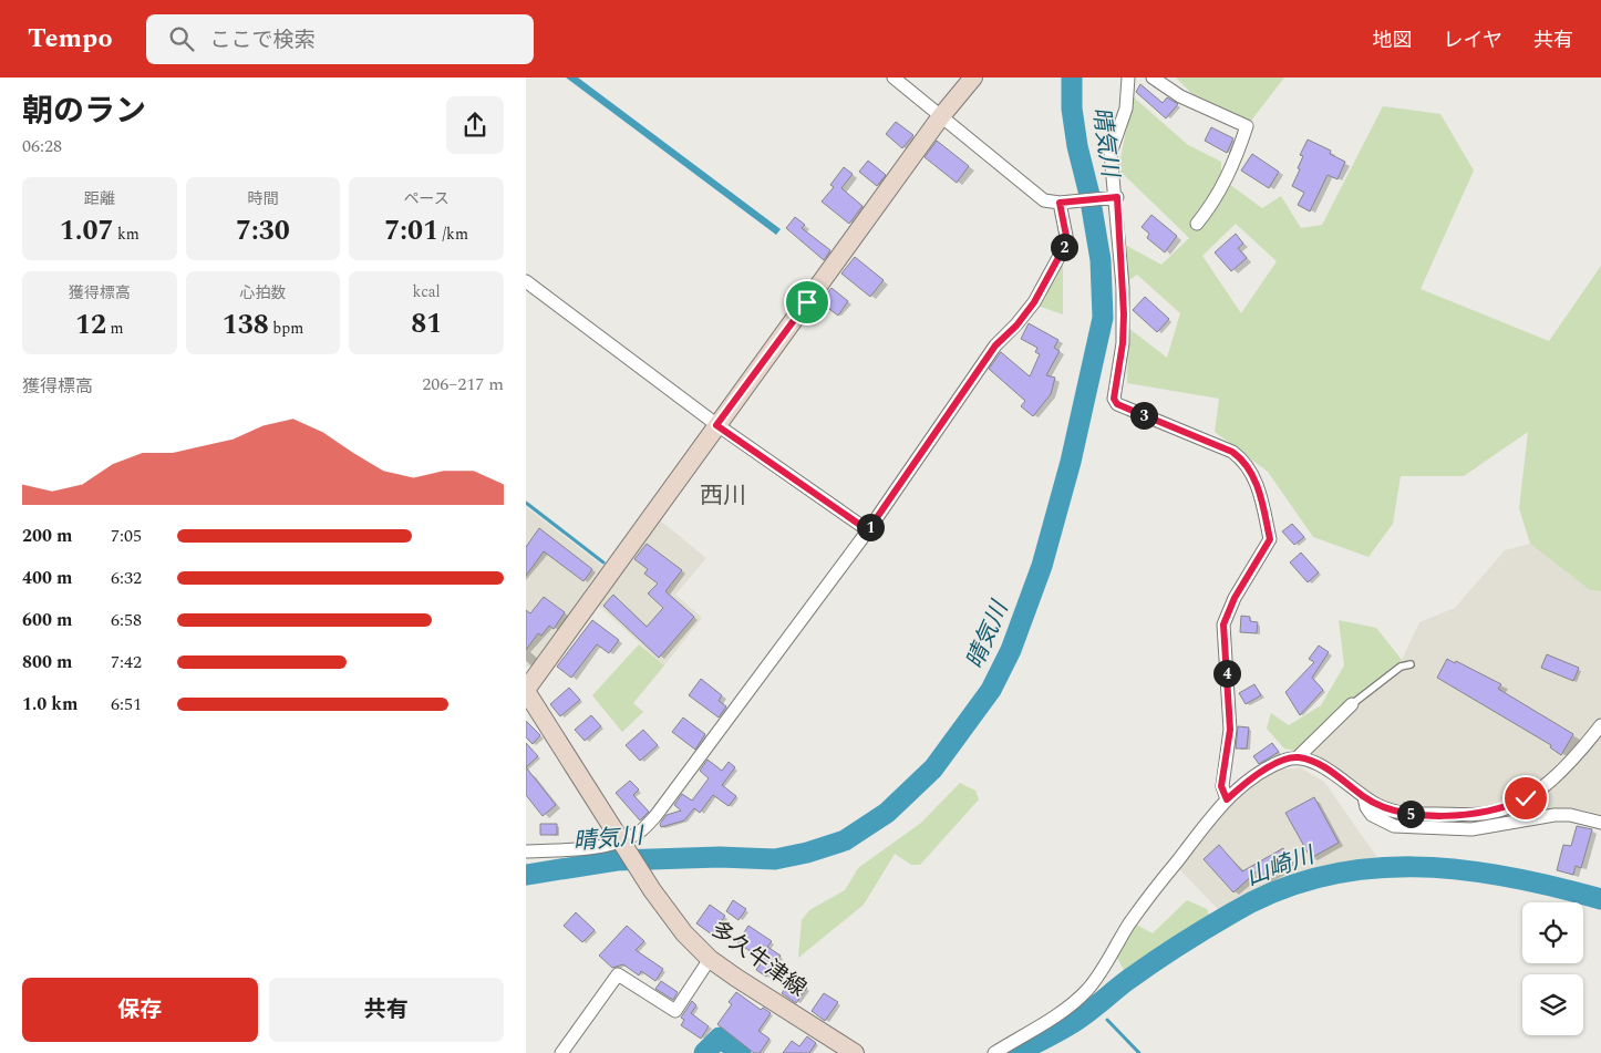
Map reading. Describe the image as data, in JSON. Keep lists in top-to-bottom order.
{
  "streets": {
    "street": ["多久牛津線"]
  },
  "districts": ["西川"],
  "water": ["晴気川", "山崎川"],
  "page": {
    "header": "Tempo",
    "search": "ここで検索",
    "nav": ["地図", "レイヤ", "共有"],
    "heading": ["朝のラン", "06:28"],
    "stats": [
      ["距離", "1.07 km"],
      ["時間", "7:30"],
      ["ペース", "7:01 /km"],
      ["獲得標高", "12 m"],
      ["心拍数", "138 bpm"],
      ["kcal", "81"]
    ],
    "pins": [
      "2",
      "3",
      "1",
      "4",
      "5"
    ],
    "chart": ["獲得標高", "206–217 m"],
    "list": [
      {
        "name": "200 m",
        "note": "7:05"
      },
      {
        "name": "400 m",
        "note": "6:32"
      },
      {
        "name": "600 m",
        "note": "6:58"
      },
      {
        "name": "800 m",
        "note": "7:42"
      },
      {
        "name": "1.0 km",
        "note": "6:51"
      }
    ],
    "buttons": ["保存", "共有"]
  }
}
